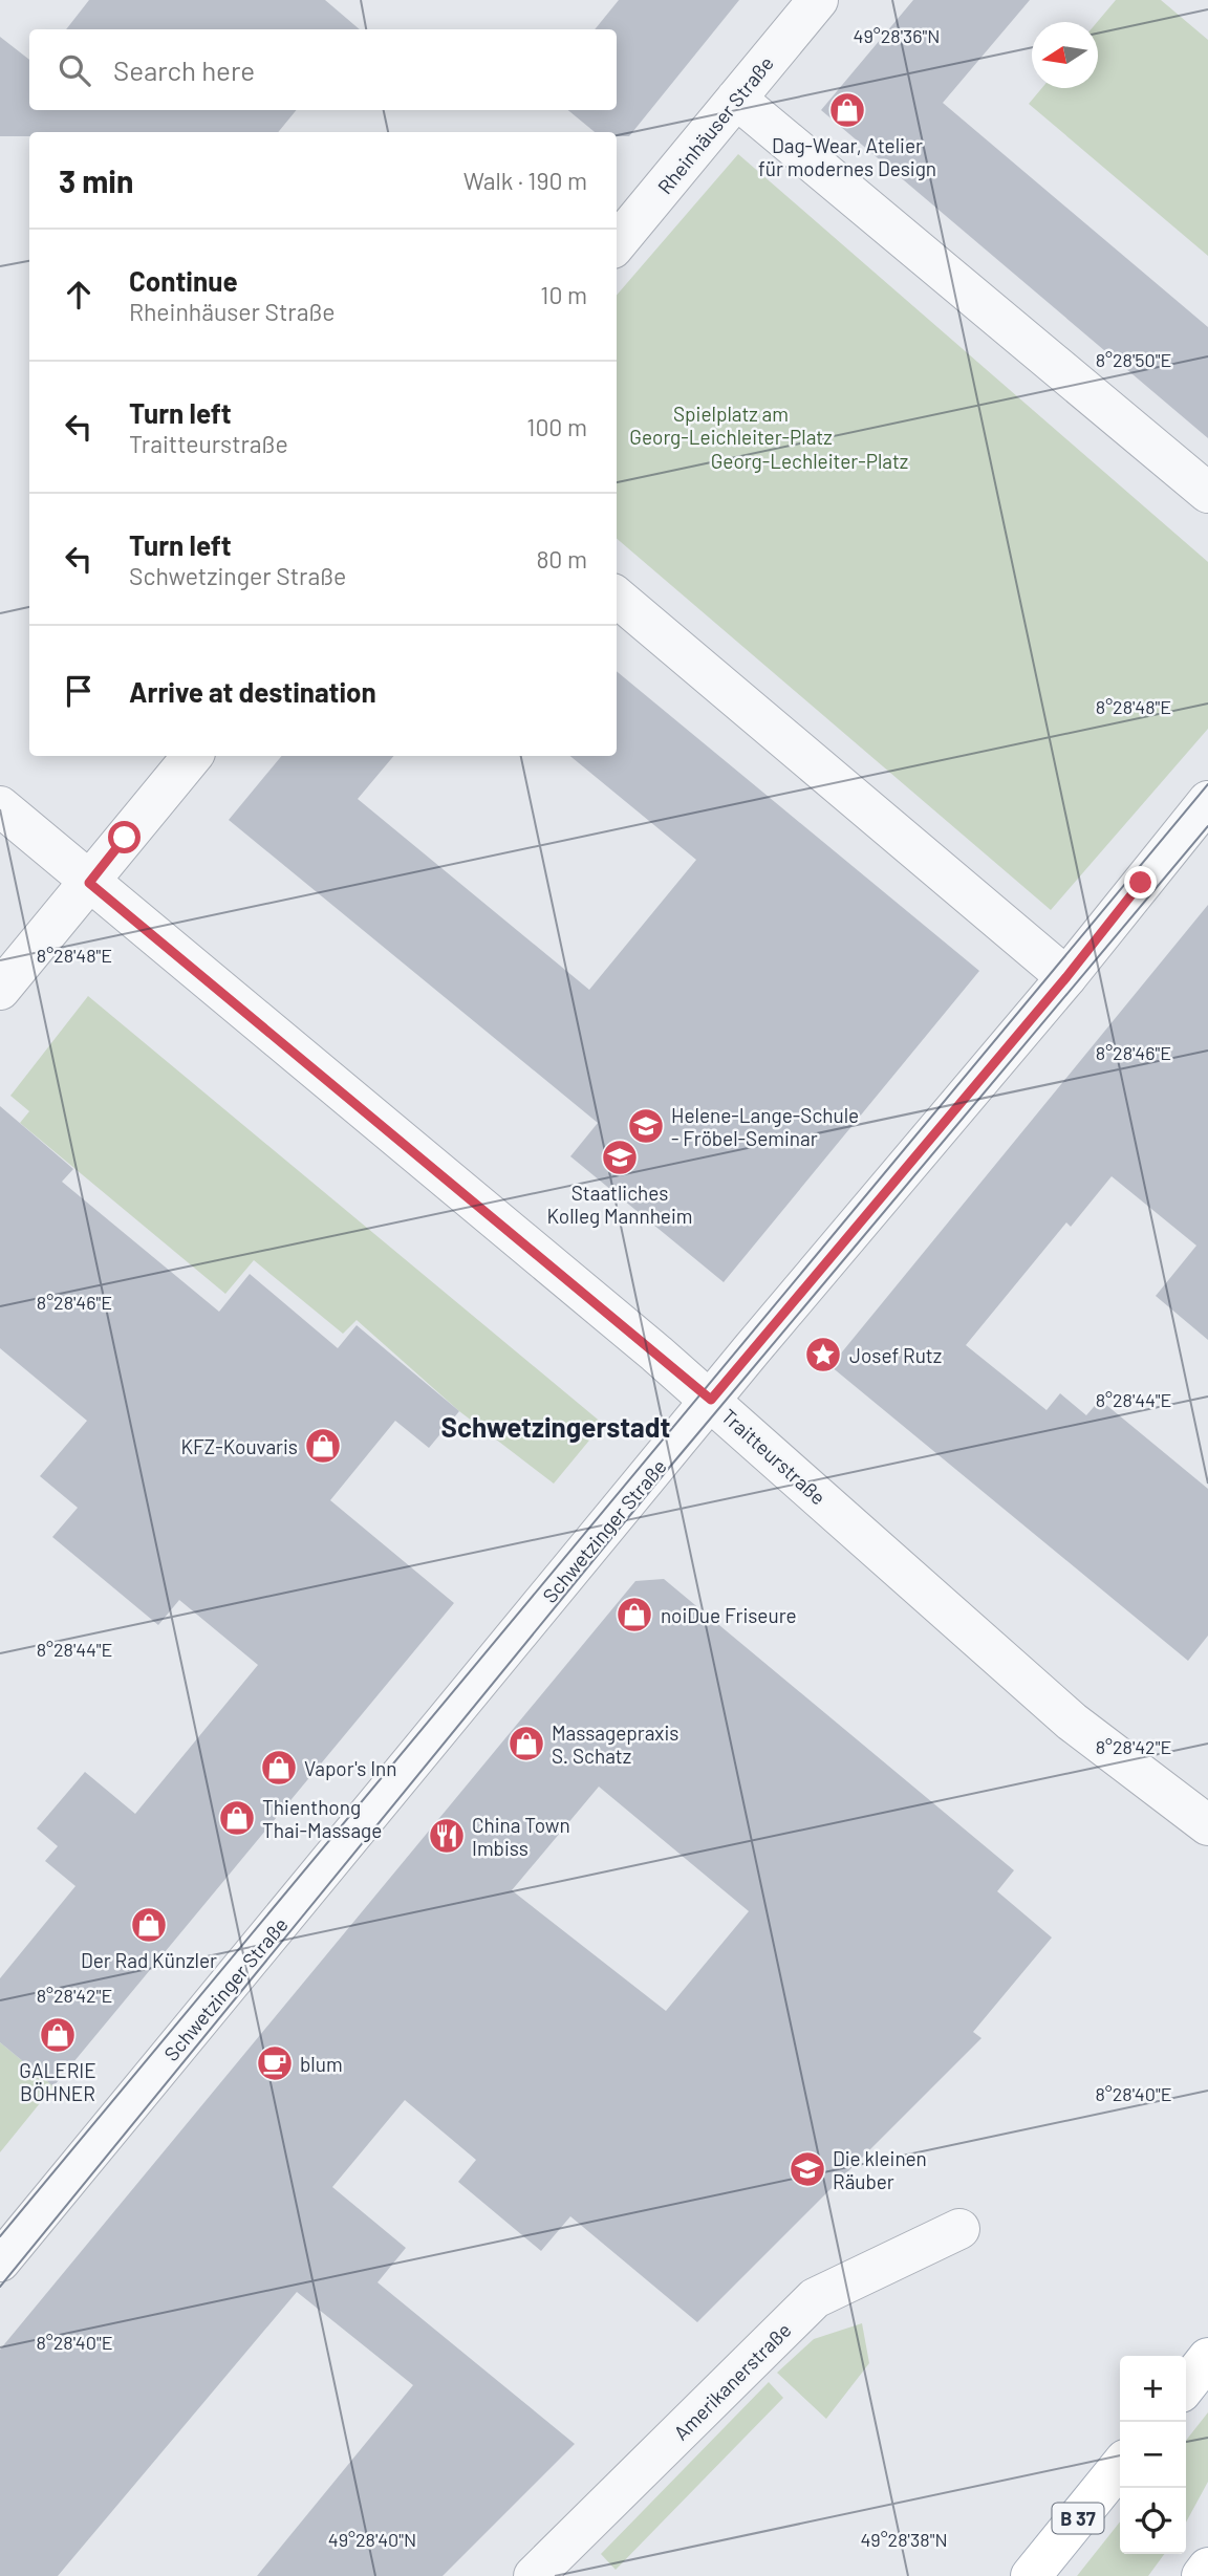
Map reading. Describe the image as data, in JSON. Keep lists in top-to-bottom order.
{
  "streets": {
    "main road": ["B 37"],
    "street": [
      "Rheinhäuser Straße",
      "Traitteurstraße",
      "Schwetzinger Straße",
      "Amerikanerstraße"
    ]
  },
  "crossings": [
    ["Traitteurstraße", "Schwetzinger Straße"]
  ],
  "districts": ["Schwetzingerstadt"],
  "parks": ["Spielplatz am Georg-Leichleiter-Platz", "Georg-Lechleiter-Platz"],
  "places": {
    "shop": [
      "Dag-Wear, Atelier für modernes Design",
      "KFZ-Kouvaris",
      "noiDue Friseure",
      "Massagepraxis S. Schatz",
      "Vapor's Inn",
      "Thienthong Thai-Massage",
      "Der Rad Künzler",
      "GALERIE BÖHNER"
    ],
    "school or university": ["Helene-Lange-Schule - Fröbel-Seminar", "Staatliches Kolleg Mannheim", "Die kleinen Räuber"],
    "place": ["Josef Rutz"],
    "restaurant": ["China Town Imbiss"],
    "cafe": ["blum"]
  },
  "north": "left",
  "page": {
    "search": "Search here",
    "heading": ["3 min", "Walk · 190 m"],
    "list": [
      ["Continue", "Rheinhäuser Straße", "10 m"],
      ["Turn left", "Traitteurstraße", "100 m"],
      ["Turn left", "Schwetzinger Straße", "80 m"],
      "Arrive at destination"
    ],
    "map_buttons": ["+", "−"]
  },
  "coordinates": [
    "49°28'36\"N",
    "8°28'50\"E",
    "8°28'48\"E",
    "8°28'46\"E",
    "8°28'44\"E",
    "8°28'42\"E",
    "8°28'40\"E",
    "49°28'40\"N",
    "49°28'38\"N"
  ]
}
